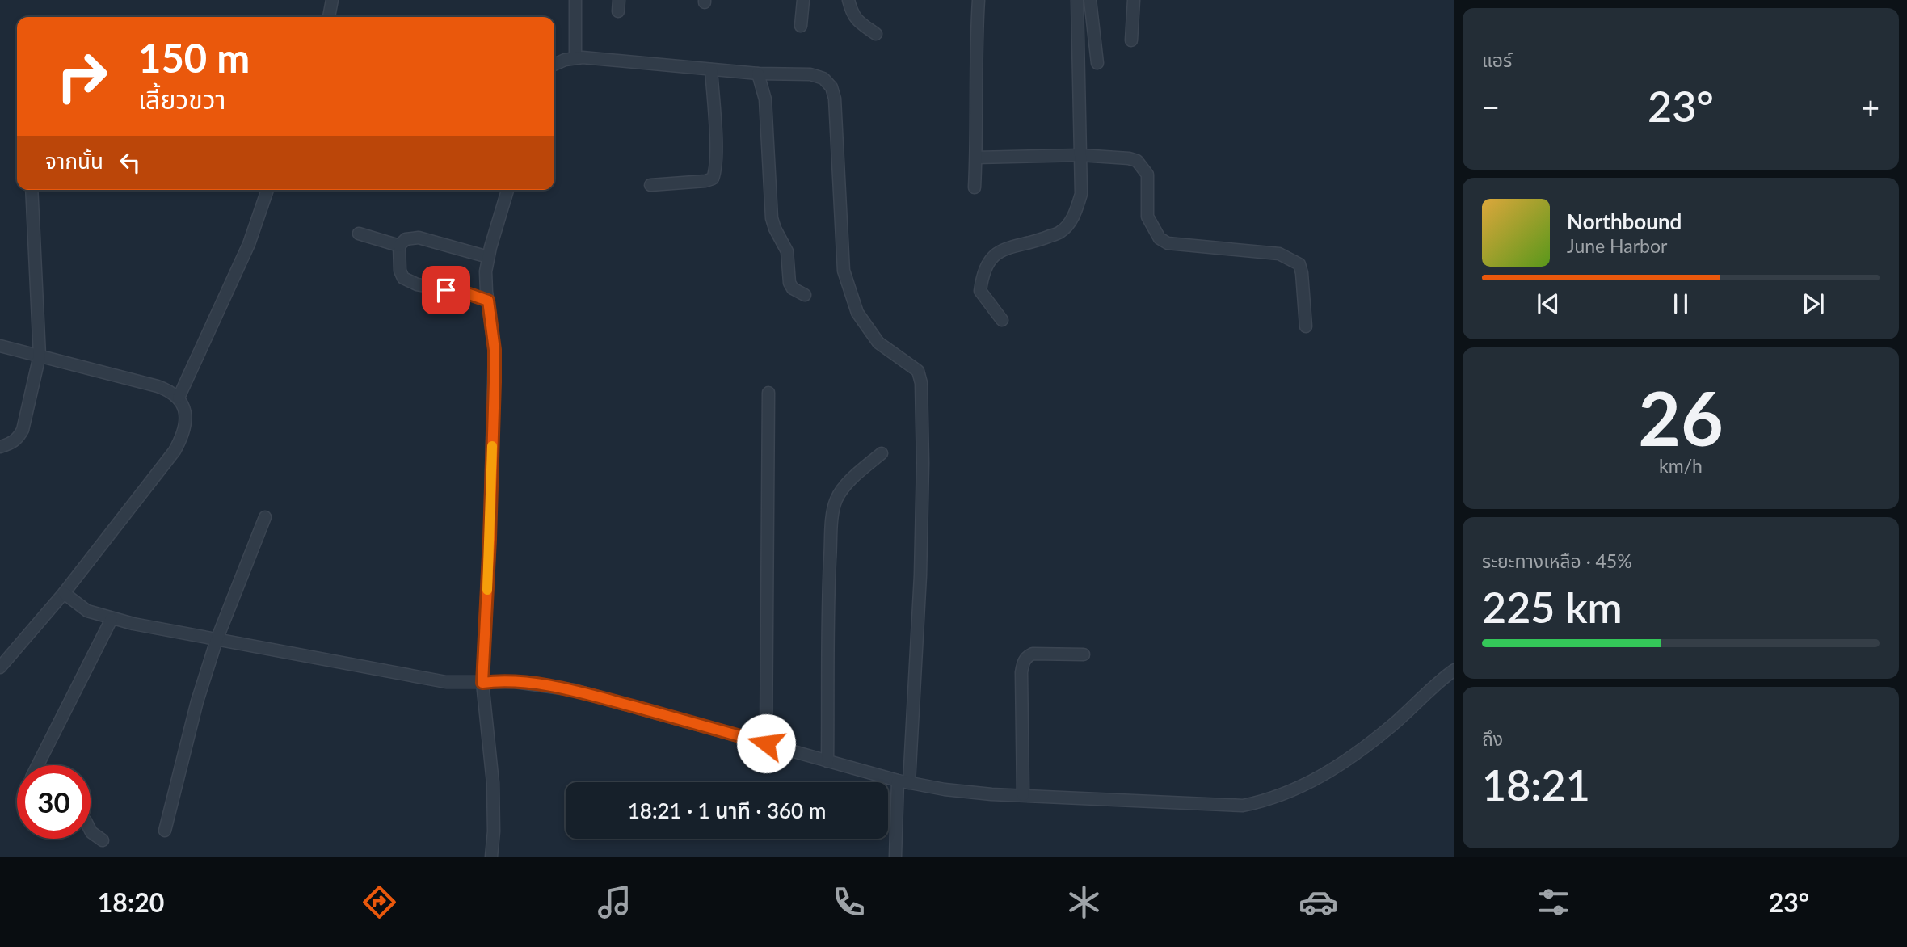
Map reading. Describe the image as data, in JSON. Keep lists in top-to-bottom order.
{
  "page": {
    "tile": [
      "แอร์",
      ["26", "km/h"],
      ["ระยะทางเหลือ · 45%", "225 km"],
      ["ถึง", "18:21"]
    ],
    "turn": ["150 m", "เลี้ยวขวา"],
    "heat": ["−", "23°", "+"],
    "then": "จากนั้น",
    "song": ["Northbound", "June Harbor"],
    "limit": "30",
    "trip": "18:21 · 1 นาที · 360 m",
    "tabs": ["18:20", "23°"]
  }
}
